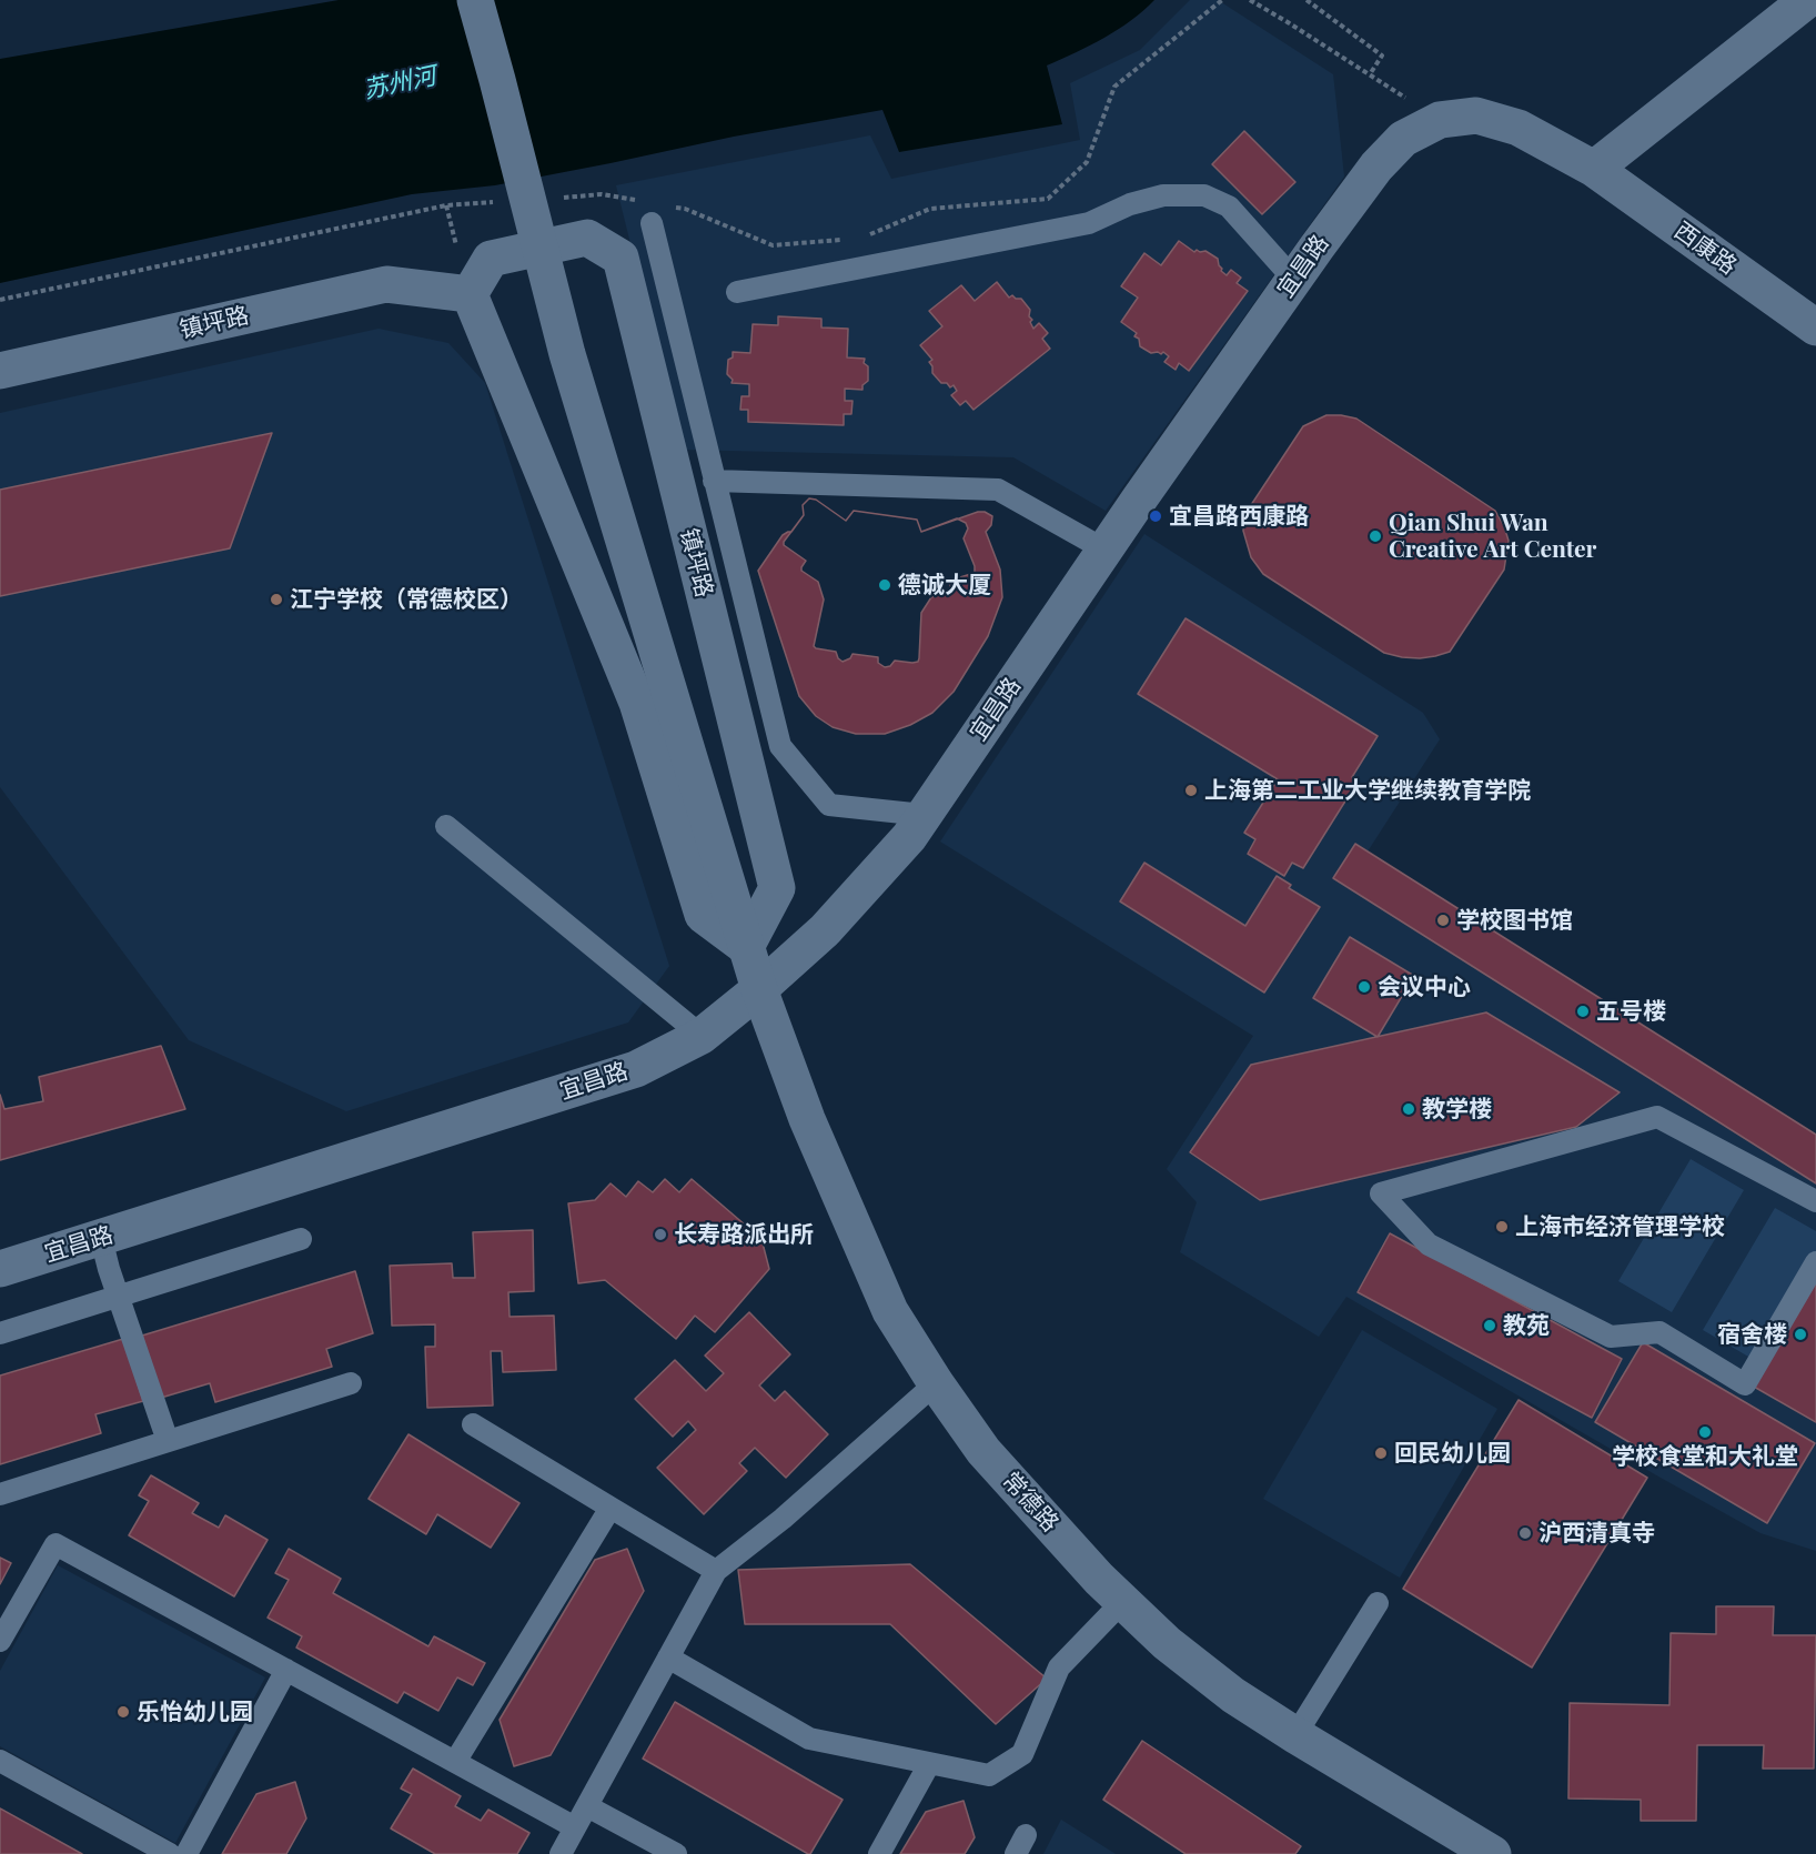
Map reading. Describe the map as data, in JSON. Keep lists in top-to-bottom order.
{
  "streets": {
    "street": [
      "西康路",
      "宜昌路",
      "镇坪路",
      "常德路"
    ]
  },
  "crossings": [
    ["西康路", "宜昌路"],
    ["宜昌路", "常德路"]
  ],
  "water": ["苏州河"],
  "places": [
    "宜昌路西康路",
    "Qian Shui Wan Creative Art Center",
    "德诚大厦",
    "江宁学校（常德校区）",
    "上海第二工业大学继续教育学院",
    "学校图书馆",
    "会议中心",
    "五号楼",
    "教学楼",
    "上海市经济管理学校",
    "长寿路派出所",
    "教苑",
    "宿舍楼",
    "学校食堂和大礼堂",
    "回民幼儿园",
    "沪西清真寺",
    "乐怡幼儿园"
  ]
}
